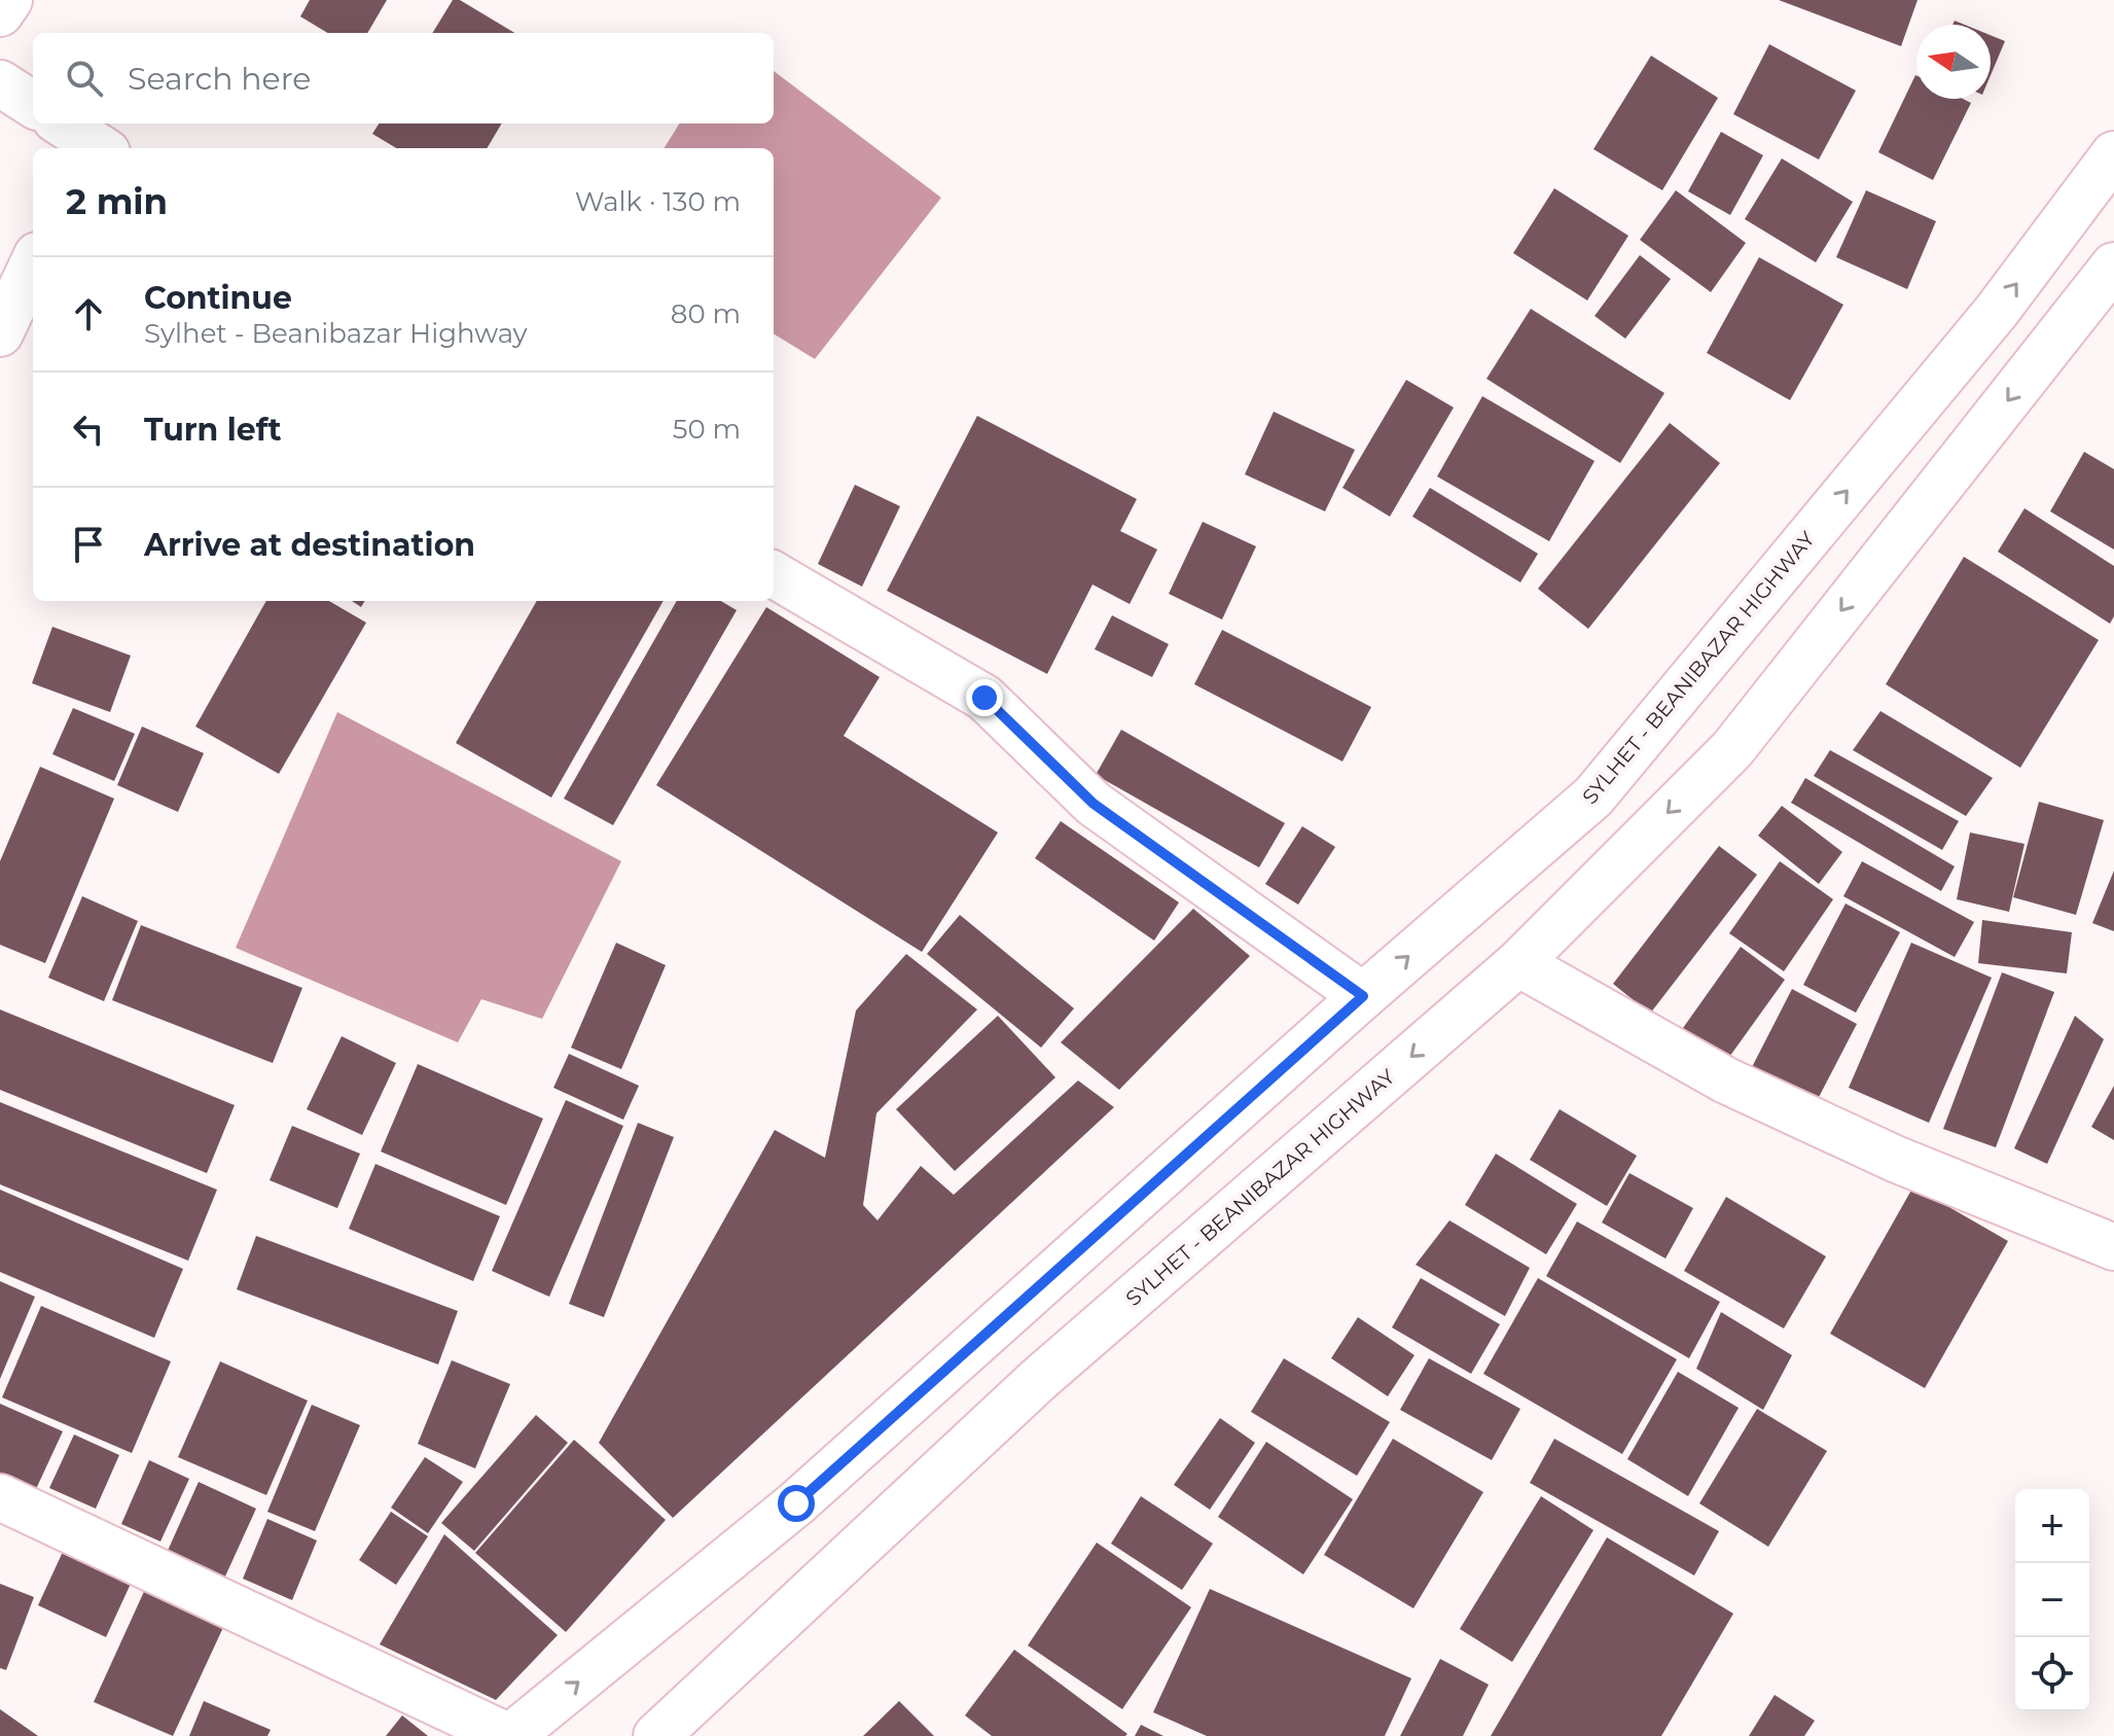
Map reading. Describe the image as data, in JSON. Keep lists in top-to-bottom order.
{
  "streets": {
    "main road": ["SYLHET - BEANIBAZAR HIGHWAY"]
  },
  "north": "left",
  "page": {
    "search": "Search here",
    "heading": ["2 min", "Walk · 130 m"],
    "list": [
      ["Continue", "Sylhet - Beanibazar Highway", "80 m"],
      ["Turn left", "50 m"],
      "Arrive at destination"
    ],
    "map_buttons": ["+", "−"]
  }
}
